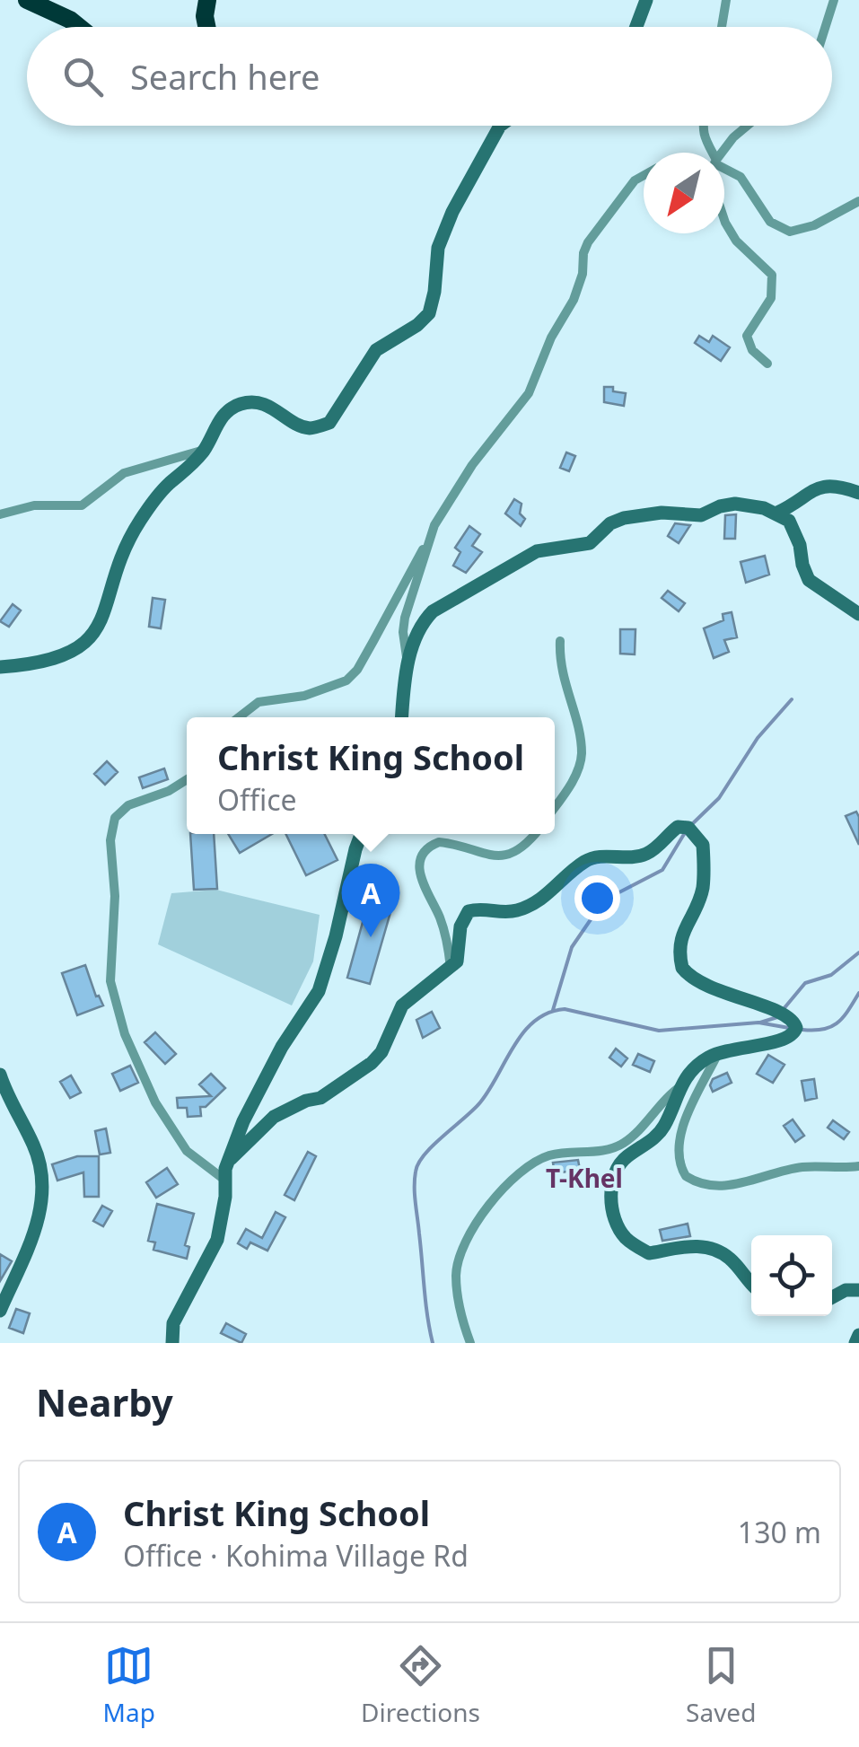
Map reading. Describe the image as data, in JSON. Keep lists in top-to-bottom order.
{
  "districts": ["T-Khel"],
  "north": "bottom left",
  "page": {
    "search": "Search here",
    "popup": ["Christ King School", "Office"],
    "pins": "A",
    "heading": "Nearby",
    "list": [
      {
        "mark": "A",
        "name": "Christ King School",
        "note": "Office · Kohima Village Rd",
        "value": "130 m"
      }
    ],
    "nav": ["Map", "Directions", "Saved"]
  }
}
